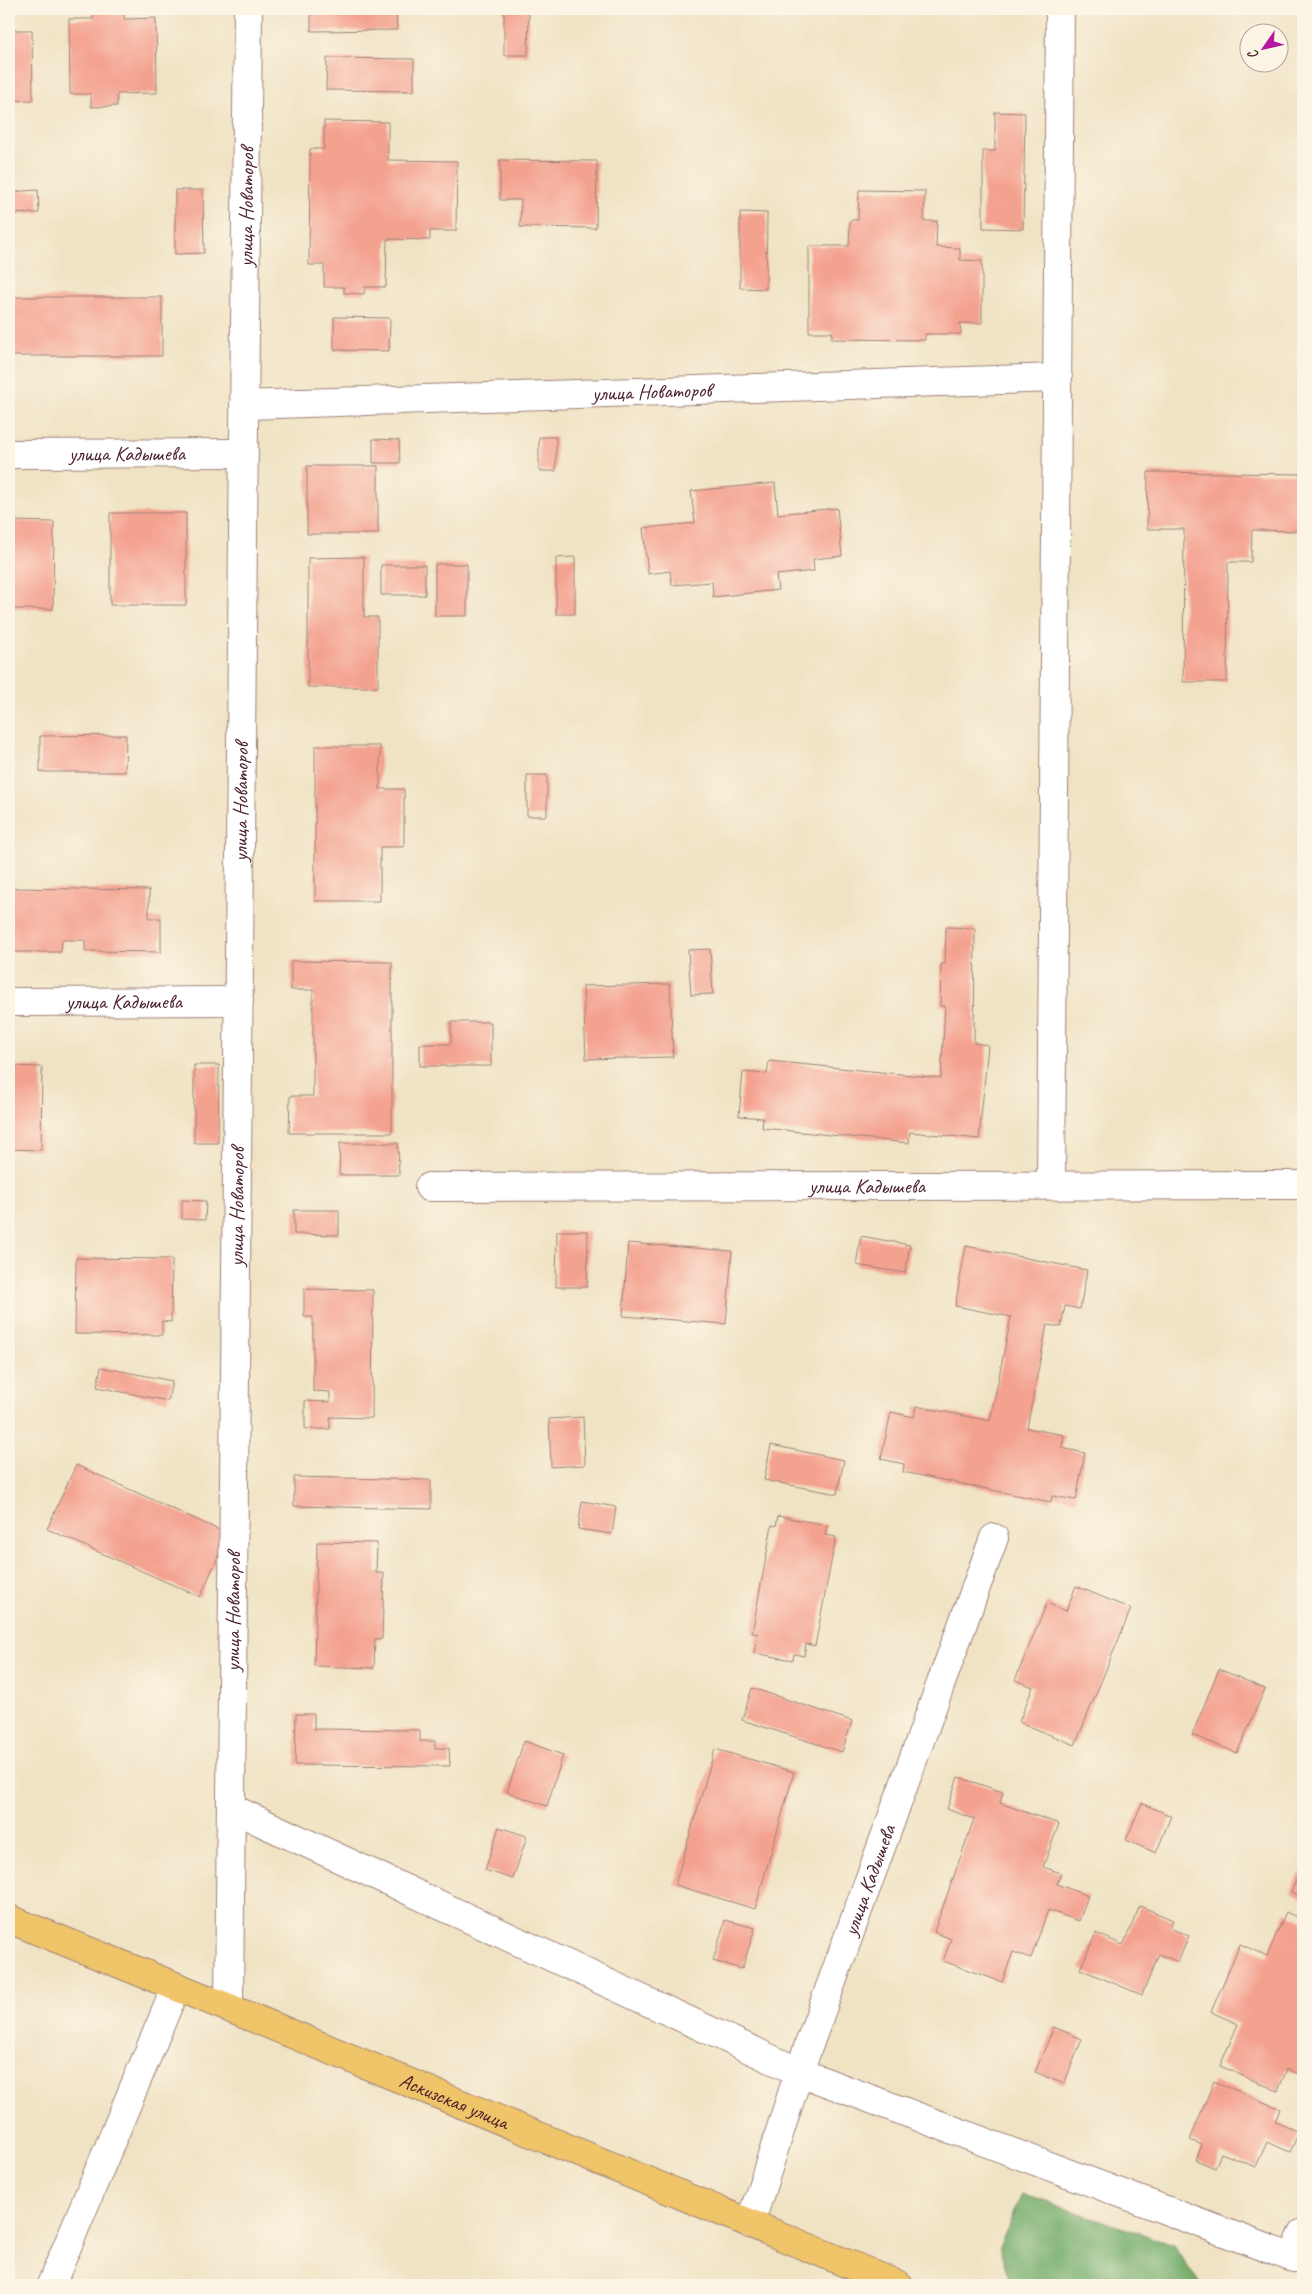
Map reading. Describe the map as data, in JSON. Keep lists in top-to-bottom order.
{
  "streets": {
    "main road": ["Аскизская улица"],
    "street": ["улица Новаторов", "улица Кадышева"]
  },
  "crossings": [
    ["улица Новаторов", "улица Кадышева"],
    ["улица Новаторов", "Аскизская улица"],
    ["улица Кадышева", "Аскизская улица"]
  ],
  "north": "bottom left"
}
